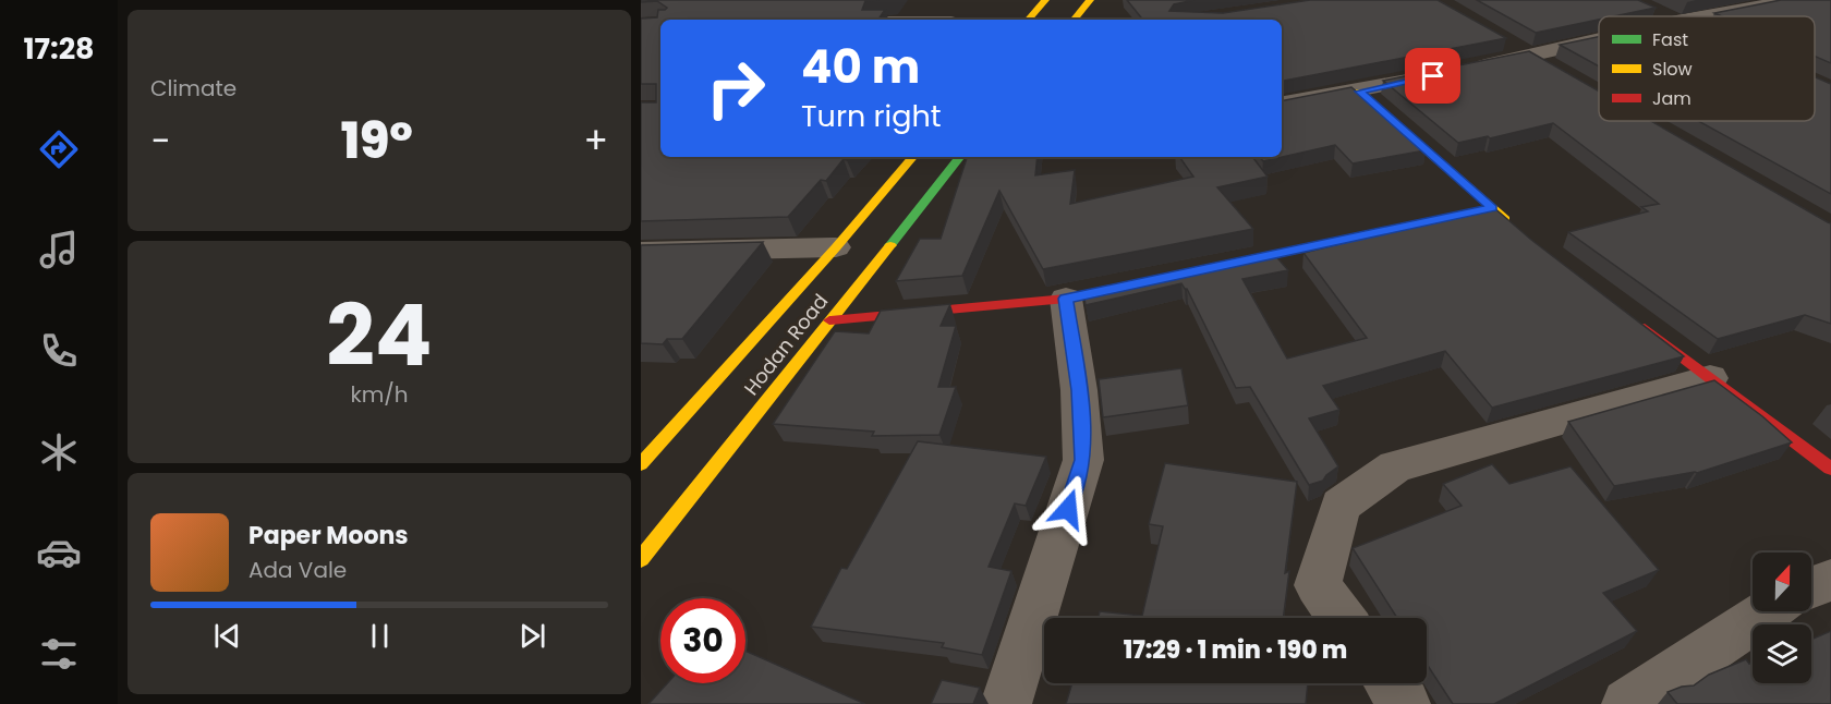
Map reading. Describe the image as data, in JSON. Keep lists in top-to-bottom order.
{
  "streets": {
    "main road": ["Hodan Road"]
  },
  "legend": ["Fast", "Slow", "Jam"],
  "north": "top",
  "page": {
    "tabs": "17:28",
    "tile": [
      "Climate",
      ["24", "km/h"]
    ],
    "turn": ["40 m", "Turn right"],
    "heat": ["−", "19°", "+"],
    "song": ["Paper Moons", "Ada Vale"],
    "limit": "30",
    "trip": "17:29 · 1 min · 190 m"
  }
}
